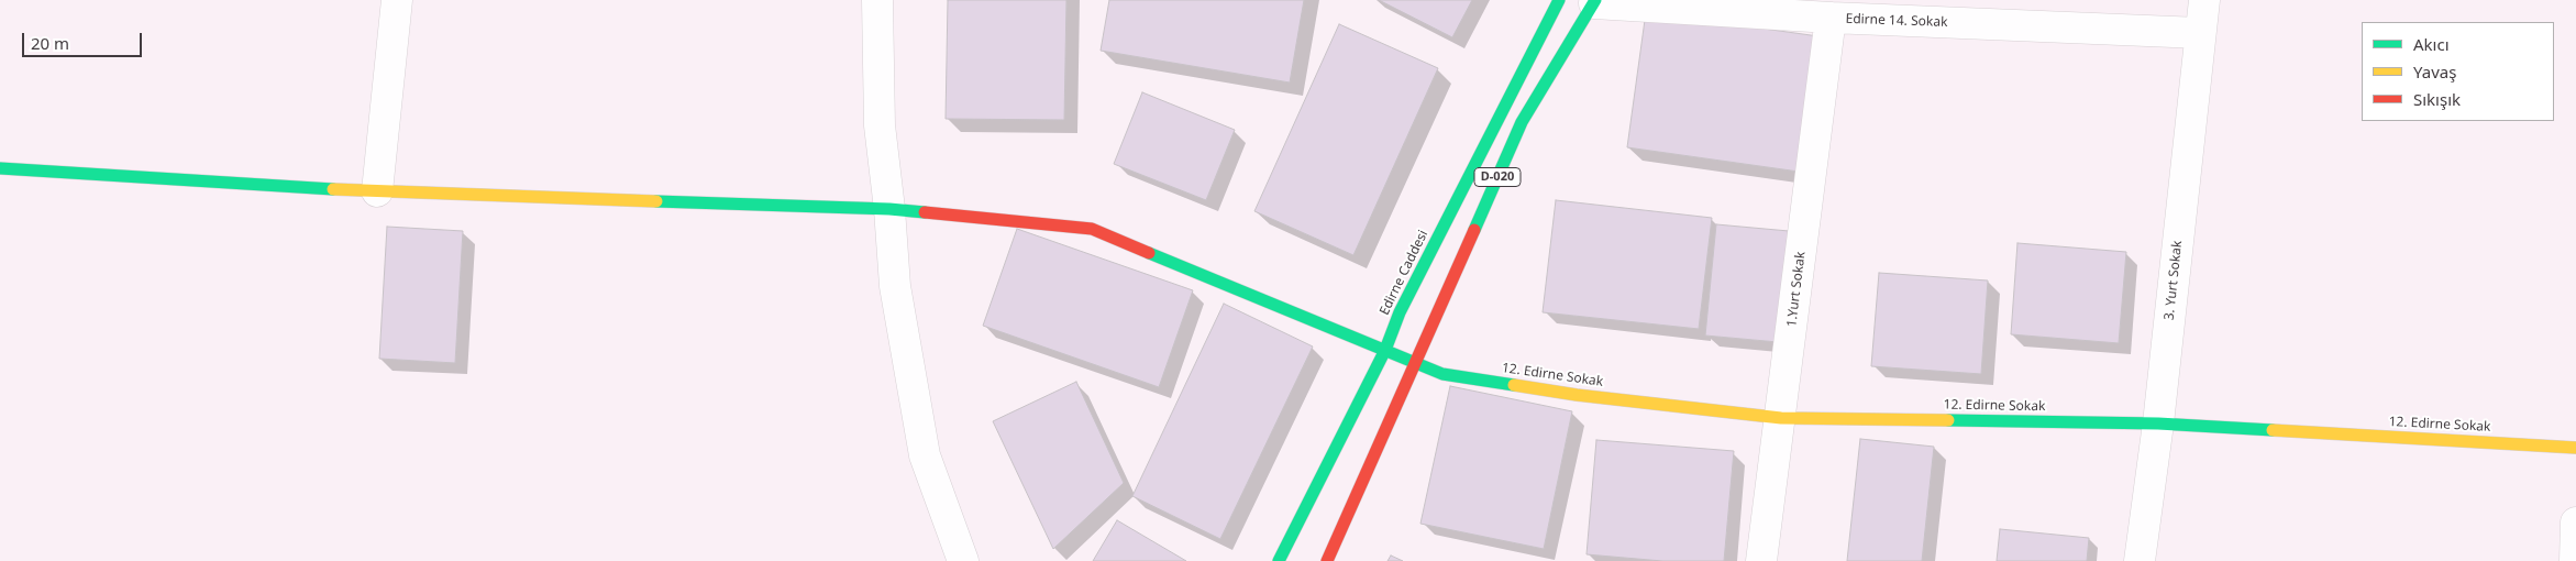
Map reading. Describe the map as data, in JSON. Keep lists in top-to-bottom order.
{
  "streets": {
    "main road": ["D-020", "Edirne Caddesi", "12. Edirne Sokak"],
    "street": ["Edirne 14. Sokak", "3. Yurt Sokak", "1.Yurt Sokak"]
  },
  "crossings": [
    ["Edirne 14. Sokak", "D-020"],
    ["Edirne 14. Sokak", "3. Yurt Sokak"],
    ["Edirne 14. Sokak", "1.Yurt Sokak"],
    ["D-020", "12. Edirne Sokak"],
    ["Edirne Caddesi", "12. Edirne Sokak"],
    ["3. Yurt Sokak", "12. Edirne Sokak"],
    ["1.Yurt Sokak", "12. Edirne Sokak"]
  ],
  "legend": ["Akıcı", "Yavaş", "Sıkışık"],
  "scale_bar": "20 m"
}
